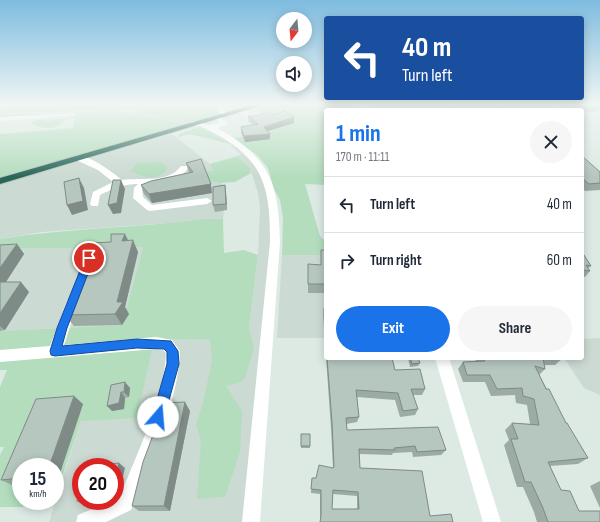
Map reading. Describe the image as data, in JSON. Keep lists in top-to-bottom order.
{
  "north": "bottom",
  "page": {
    "turn": ["40 m", "Turn left"],
    "heading": ["1 min", "170 m · 11:11"],
    "list": [
      {
        "name": "Turn left",
        "value": "40 m"
      },
      {
        "name": "Turn right",
        "value": "60 m"
      }
    ],
    "buttons": ["Exit", "Share"],
    "speed": "15 km/h",
    "limit": "20"
  }
}
